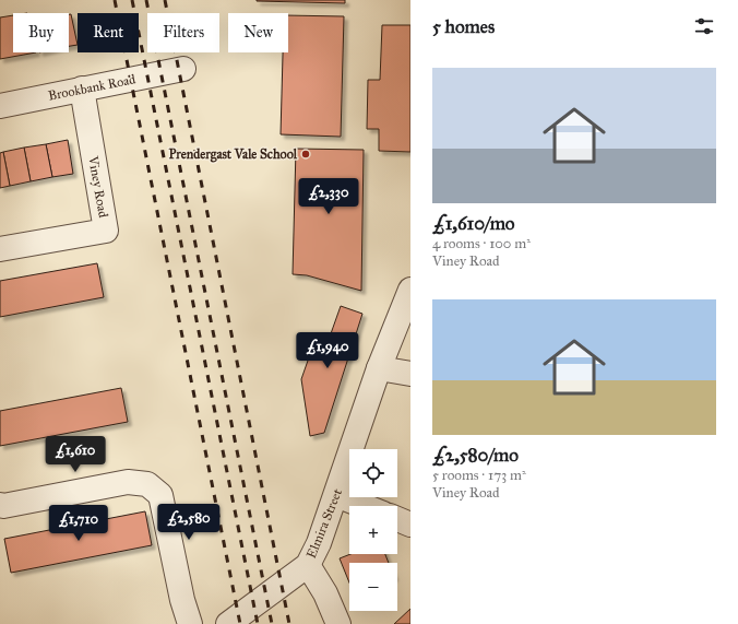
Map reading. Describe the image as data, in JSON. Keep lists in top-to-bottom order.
{
  "streets": {
    "street": ["Brookbank Road", "Viney Road", "Elmira Street"]
  },
  "crossings": [
    ["Brookbank Road", "Viney Road"]
  ],
  "places": ["Prendergast Vale School"],
  "page": {
    "heading": "5 homes",
    "chip": [
      "Buy",
      "Rent",
      "Filters",
      "New"
    ],
    "list": [
      {
        "name": "£1,610/mo",
        "note": "4 rooms · 100 m² · Viney Road"
      },
      {
        "name": "£2,580/mo",
        "note": "5 rooms · 173 m² · Viney Road"
      }
    ],
    "price": [
      "£2,330",
      "£1,940",
      "£1,610",
      "£2,580",
      "£1,710"
    ],
    "map_buttons": ["+", "−"]
  }
}
